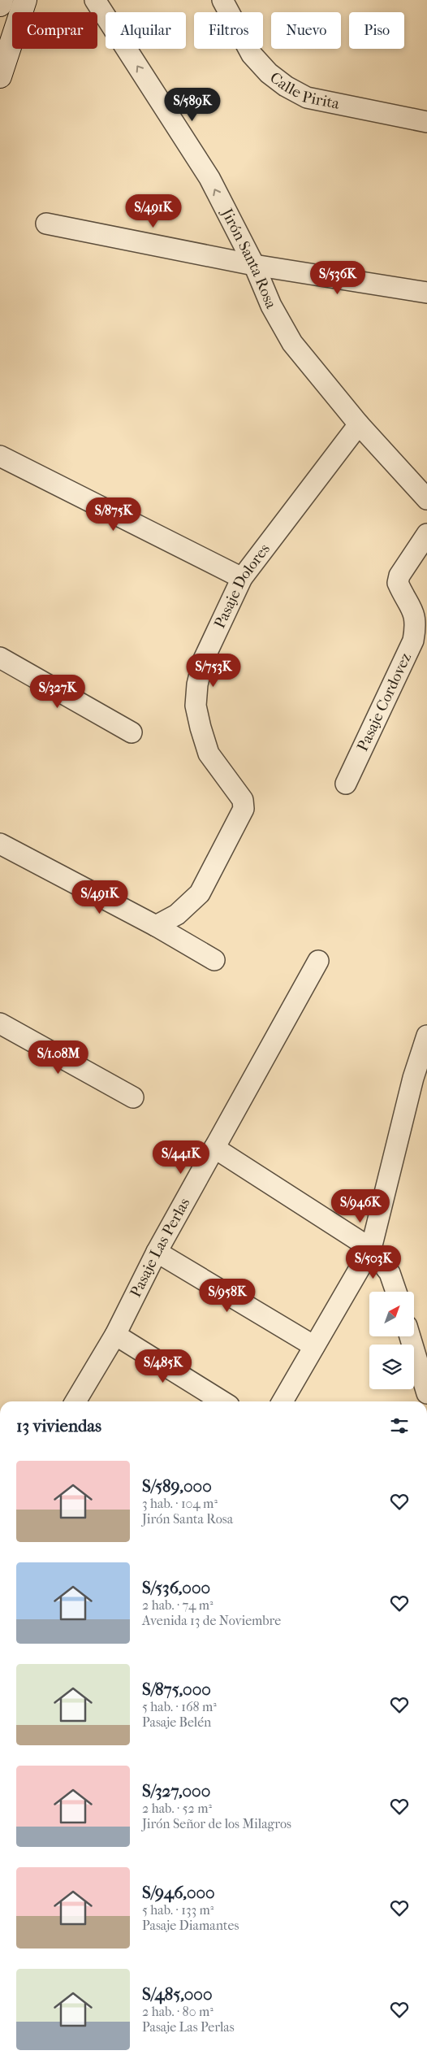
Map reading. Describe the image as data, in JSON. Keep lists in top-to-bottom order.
{
  "streets": {
    "street": [
      "Calle Pirita",
      "Jirón Santa Rosa",
      "Pasaje Dolores",
      "Pasaje Cordovez",
      "Pasaje Las Perlas"
    ]
  },
  "crossings": [
    ["Jirón Santa Rosa", "Pasaje Dolores"]
  ],
  "one_way": ["Jirón Santa Rosa"],
  "north": "top right",
  "page": {
    "chip": [
      "Comprar",
      "Alquilar",
      "Filtros",
      "Nuevo",
      "Piso"
    ],
    "price": [
      "S/589K",
      "S/491K",
      "S/536K",
      "S/875K",
      "S/753K",
      "S/327K",
      "S/491K",
      "S/1.08M",
      "S/441K",
      "S/946K",
      "S/503K",
      "S/958K",
      "S/485K"
    ],
    "heading": "13 viviendas",
    "list": [
      {
        "name": "S/589,000",
        "note": "3 hab. · 104 m² · Jirón Santa Rosa"
      },
      {
        "name": "S/536,000",
        "note": "2 hab. · 74 m² · Avenida 13 de Noviembre"
      },
      {
        "name": "S/875,000",
        "note": "5 hab. · 168 m² · Pasaje Belén"
      },
      {
        "name": "S/327,000",
        "note": "2 hab. · 52 m² · Jirón Señor de los Milagros"
      },
      {
        "name": "S/946,000",
        "note": "5 hab. · 133 m² · Pasaje Diamantes"
      },
      {
        "name": "S/485,000",
        "note": "2 hab. · 80 m² · Pasaje Las Perlas"
      }
    ]
  }
}
